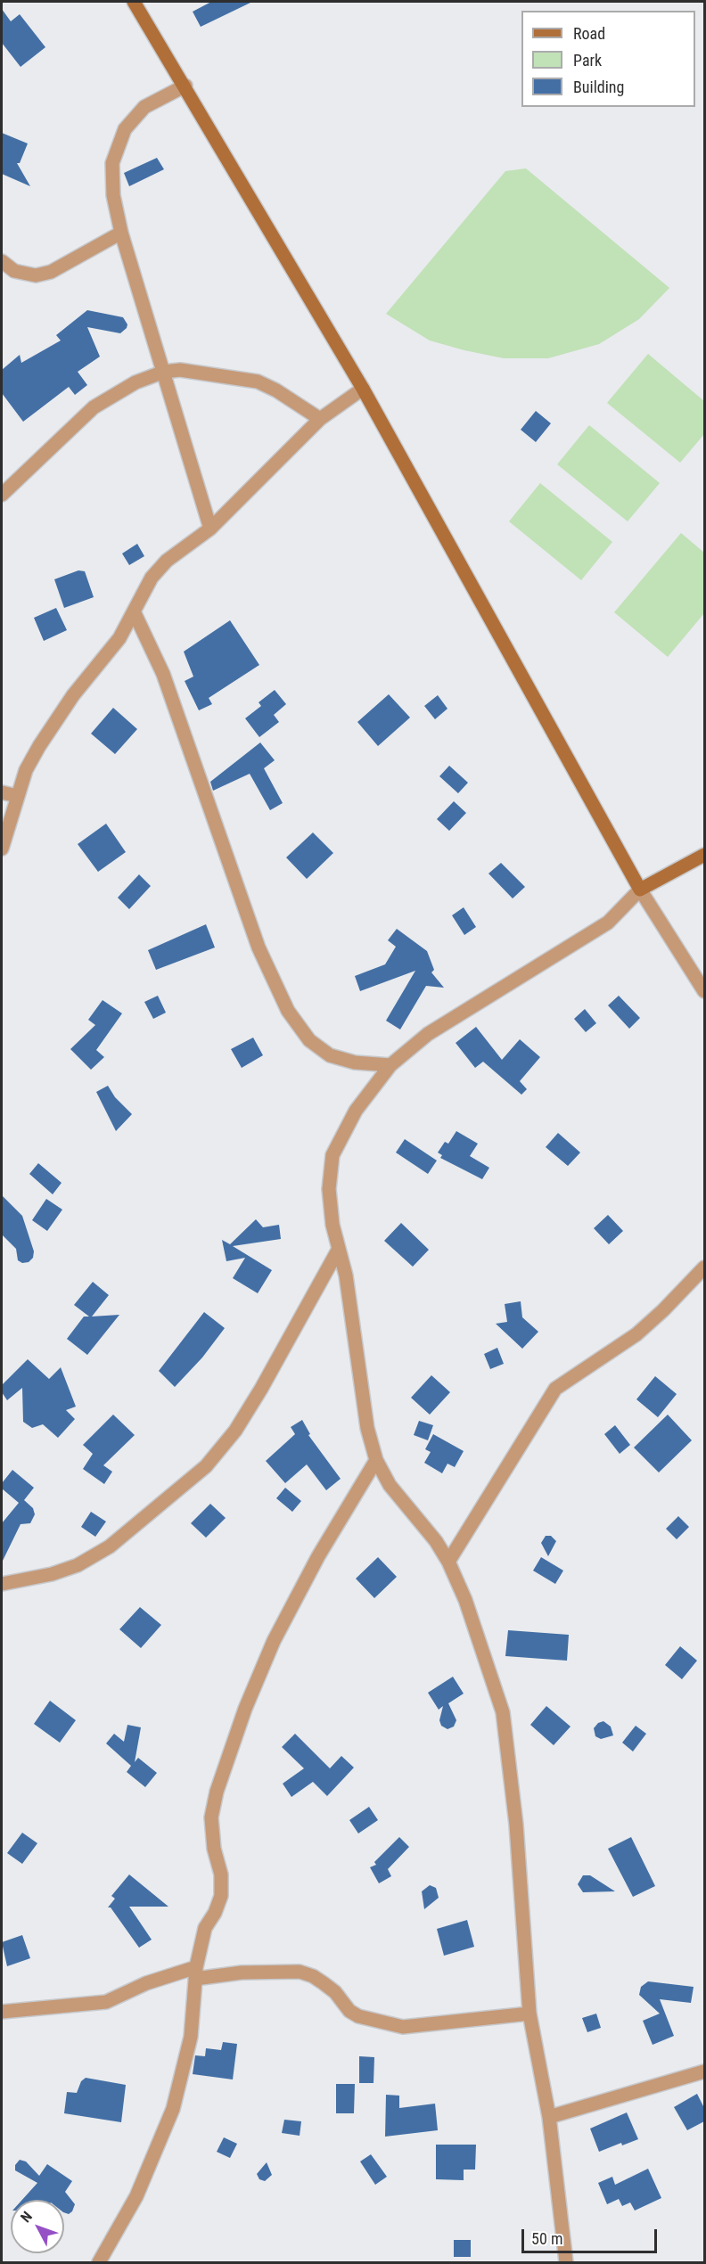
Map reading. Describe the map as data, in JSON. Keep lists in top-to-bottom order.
{
  "legend": ["Road", "Park", "Building"],
  "scale_bar": "50 m",
  "north": "top left"
}
